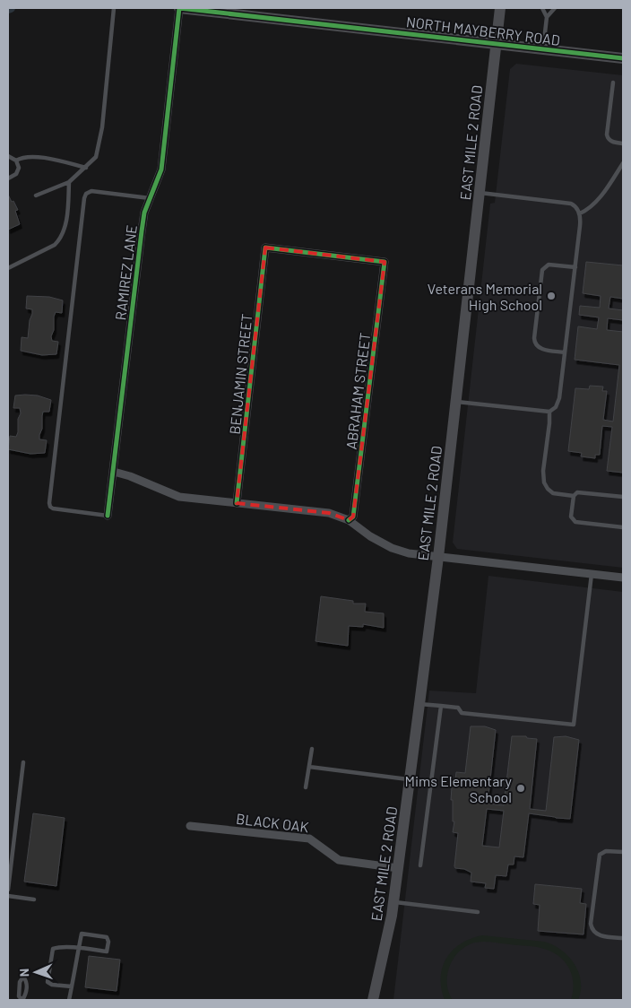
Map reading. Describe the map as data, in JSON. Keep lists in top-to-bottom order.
{
  "streets": {
    "main road": ["NORTH MAYBERRY ROAD", "EAST MILE 2 ROAD"],
    "street": [
      "RAMIREZ LANE",
      "BENJAMIN STREET",
      "ABRAHAM STREET",
      "BLACK OAK"
    ]
  },
  "crossings": [
    ["NORTH MAYBERRY ROAD", "EAST MILE 2 ROAD"],
    ["NORTH MAYBERRY ROAD", "RAMIREZ LANE"],
    ["EAST MILE 2 ROAD", "BLACK OAK"],
    ["BENJAMIN STREET", "ABRAHAM STREET"]
  ],
  "places": ["Veterans Memorial High School", "Mims Elementary School"],
  "north": "left"
}
